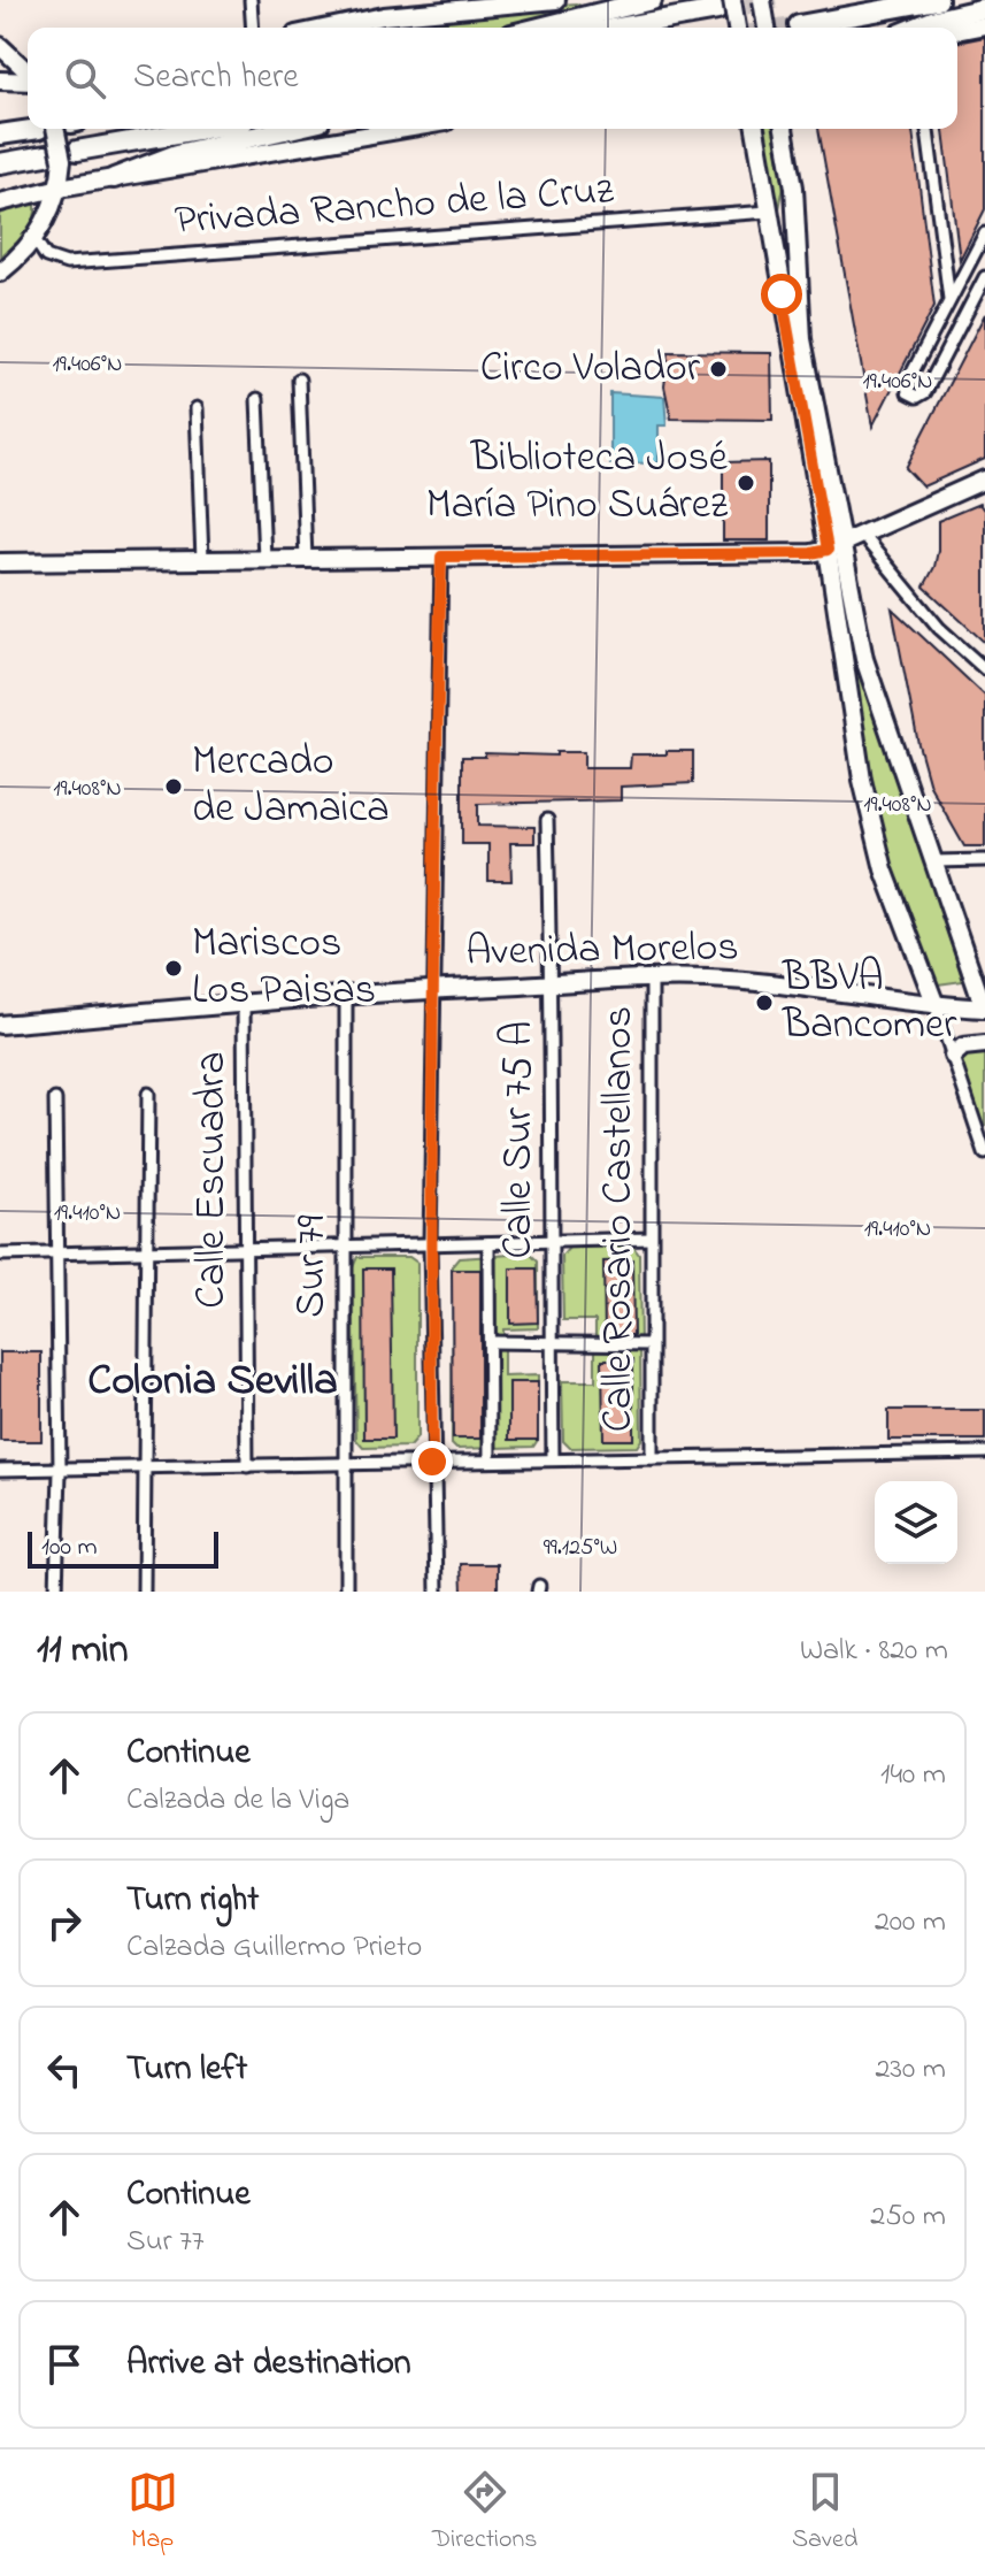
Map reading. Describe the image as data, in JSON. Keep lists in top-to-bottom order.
{
  "streets": {
    "main road": ["Avenida Morelos"],
    "street": [
      "Privada Rancho de la Cruz",
      "Calle Sur 75 A",
      "Calle Escuadra",
      "Calle Rosario Castellanos",
      "Sur 79"
    ]
  },
  "crossings": [
    ["Avenida Morelos", "Calle Sur 75 A"],
    ["Avenida Morelos", "Calle Escuadra"],
    ["Avenida Morelos", "Calle Rosario Castellanos"],
    ["Avenida Morelos", "Sur 79"]
  ],
  "districts": ["Colonia Sevilla"],
  "places": [
    "Circo Volador",
    "Biblioteca José María Pino Suárez",
    "Mercado de Jamaica",
    "Mariscos Los Paisas",
    "BBVA Bancomer"
  ],
  "scale_bar": "100 m",
  "page": {
    "search": "Search here",
    "scale": "100 m",
    "heading": ["11 min", "Walk · 820 m"],
    "list": [
      ["Continue", "Calzada de la Viga", "140 m"],
      ["Turn right", "Calzada Guillermo Prieto", "200 m"],
      ["Turn left", "230 m"],
      ["Continue", "Sur 77", "250 m"],
      "Arrive at destination"
    ],
    "nav": ["Map", "Directions", "Saved"]
  },
  "coordinates": [
    "19.406°N",
    "19.408°N",
    "19.410°N",
    "99.125°W"
  ]
}
